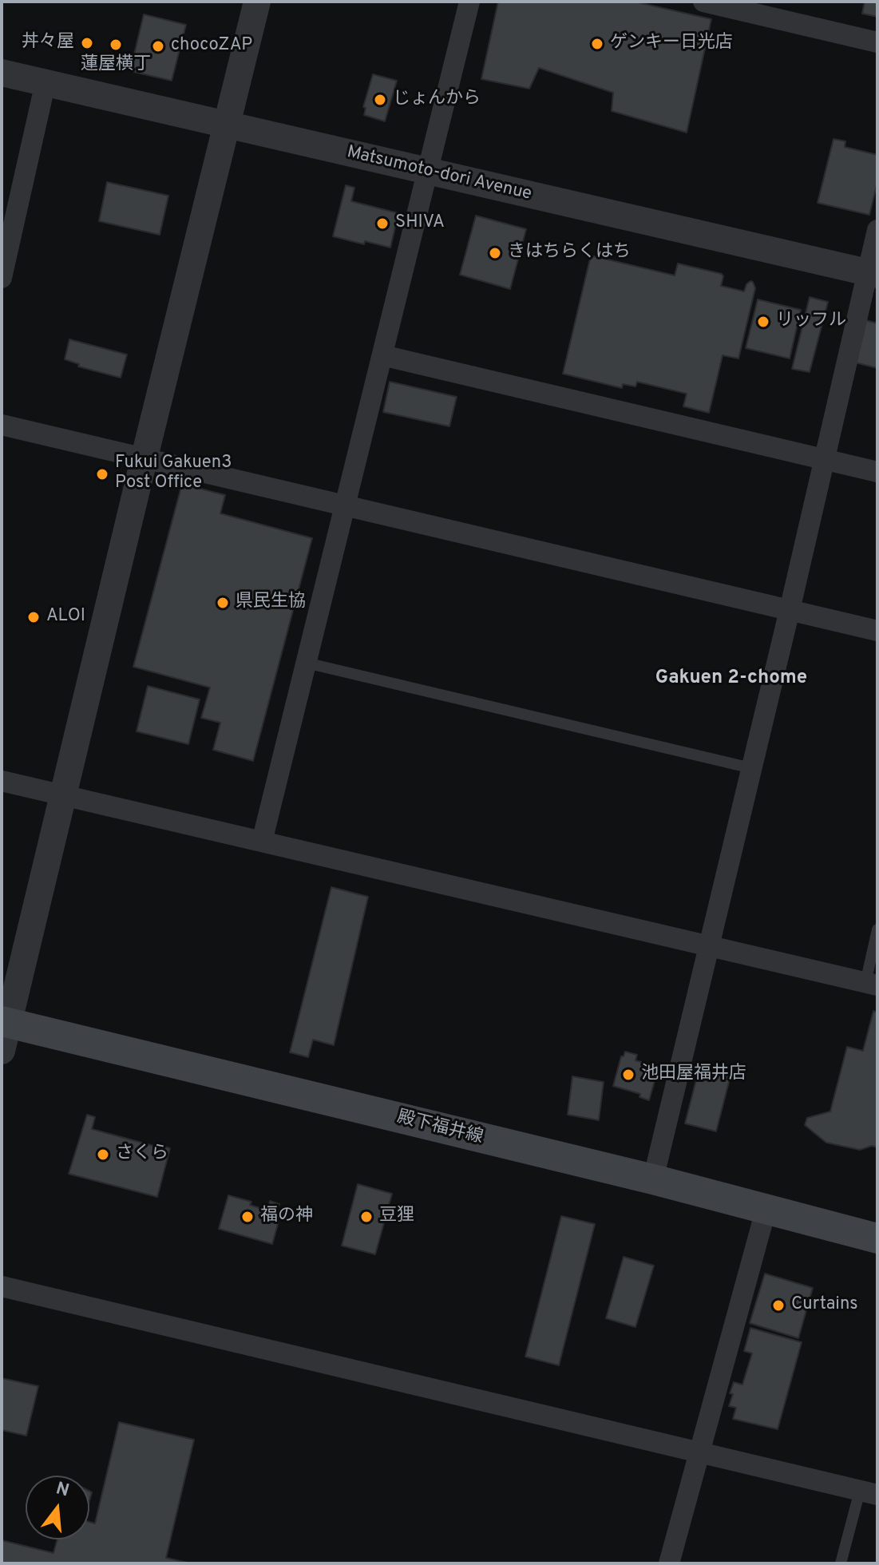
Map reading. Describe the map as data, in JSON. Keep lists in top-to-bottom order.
{
  "streets": {
    "main road": ["殿下福井線"],
    "street": ["Matsumoto-dori Avenue"]
  },
  "districts": ["Gakuen 2-chome"],
  "places": [
    "丼々屋",
    "ゲンキー日光店",
    "蓮屋横丁",
    "chocoZAP",
    "じょんから",
    "SHIVA",
    "きはちらくはち",
    "リッフル",
    "Fukui Gakuen3 Post Office",
    "県民生協",
    "ALOI",
    "池田屋福井店",
    "さくら",
    "福の神",
    "豆狸",
    "Curtains"
  ],
  "north": "top"
}
